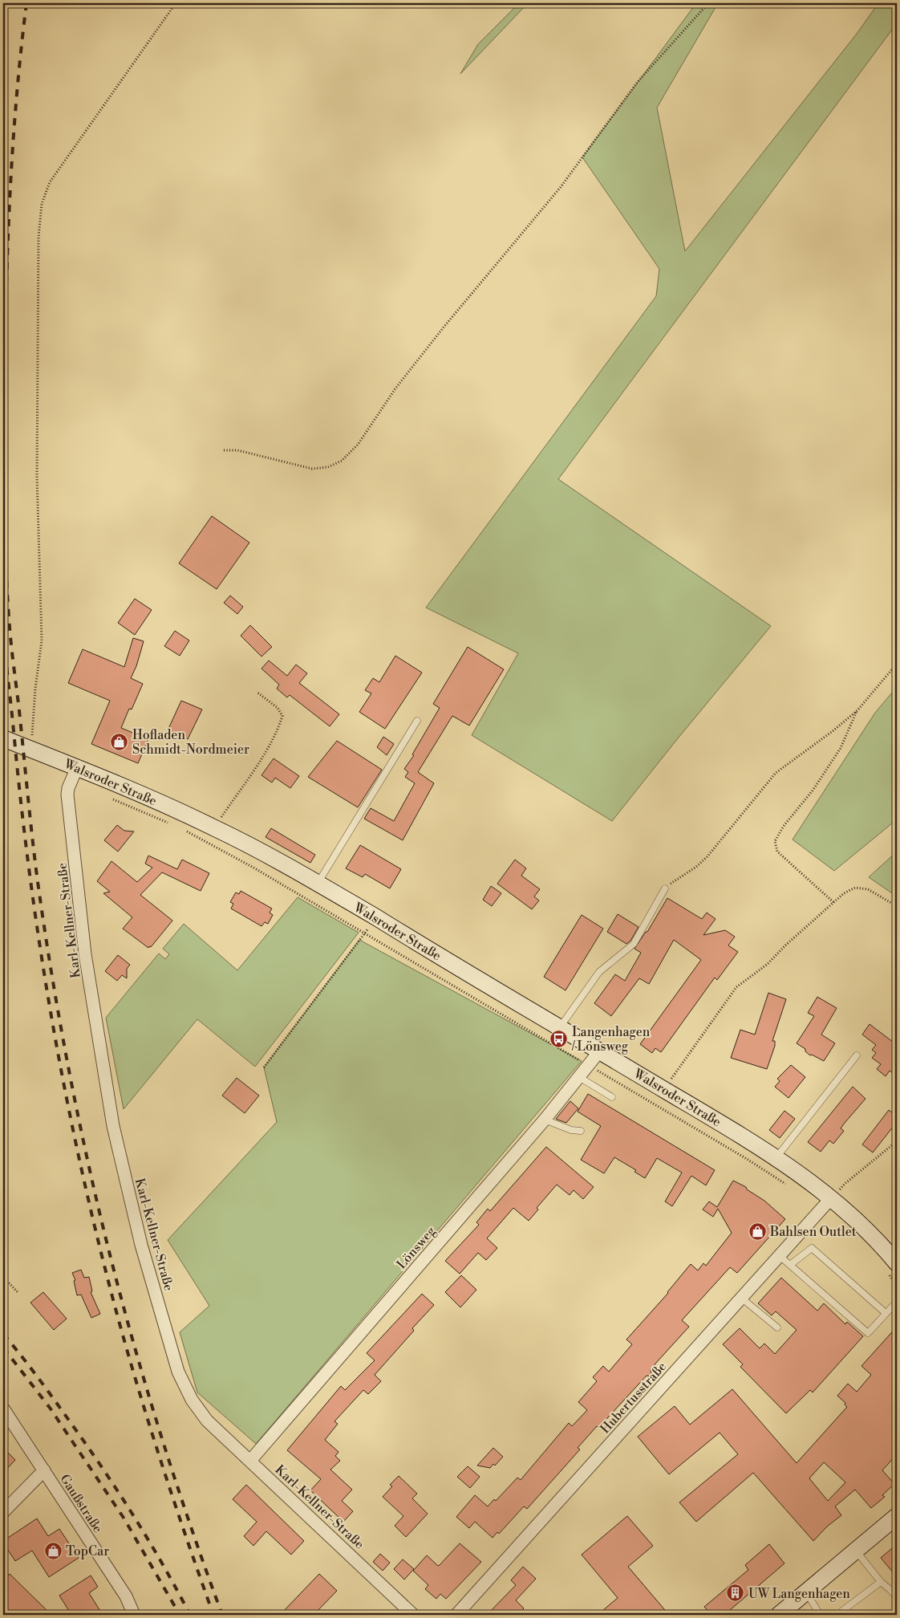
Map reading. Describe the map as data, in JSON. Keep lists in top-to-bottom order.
{
  "streets": {
    "street": [
      "Walsroder Straße",
      "Karl-Kellner-Straße",
      "Lönsweg",
      "Hubertusstraße",
      "Gaußstraße"
    ]
  },
  "crossings": [
    ["Walsroder Straße", "Karl-Kellner-Straße"],
    ["Walsroder Straße", "Lönsweg"],
    ["Walsroder Straße", "Hubertusstraße"],
    ["Karl-Kellner-Straße", "Lönsweg"]
  ],
  "places": {
    "shop": ["Hofladen Schmidt-Nordmeier", "Bahlsen Outlet", "TopCar"],
    "bus stop": ["Langenhagen / Lönsweg"],
    "building": ["UW Langenhagen"]
  }
}
